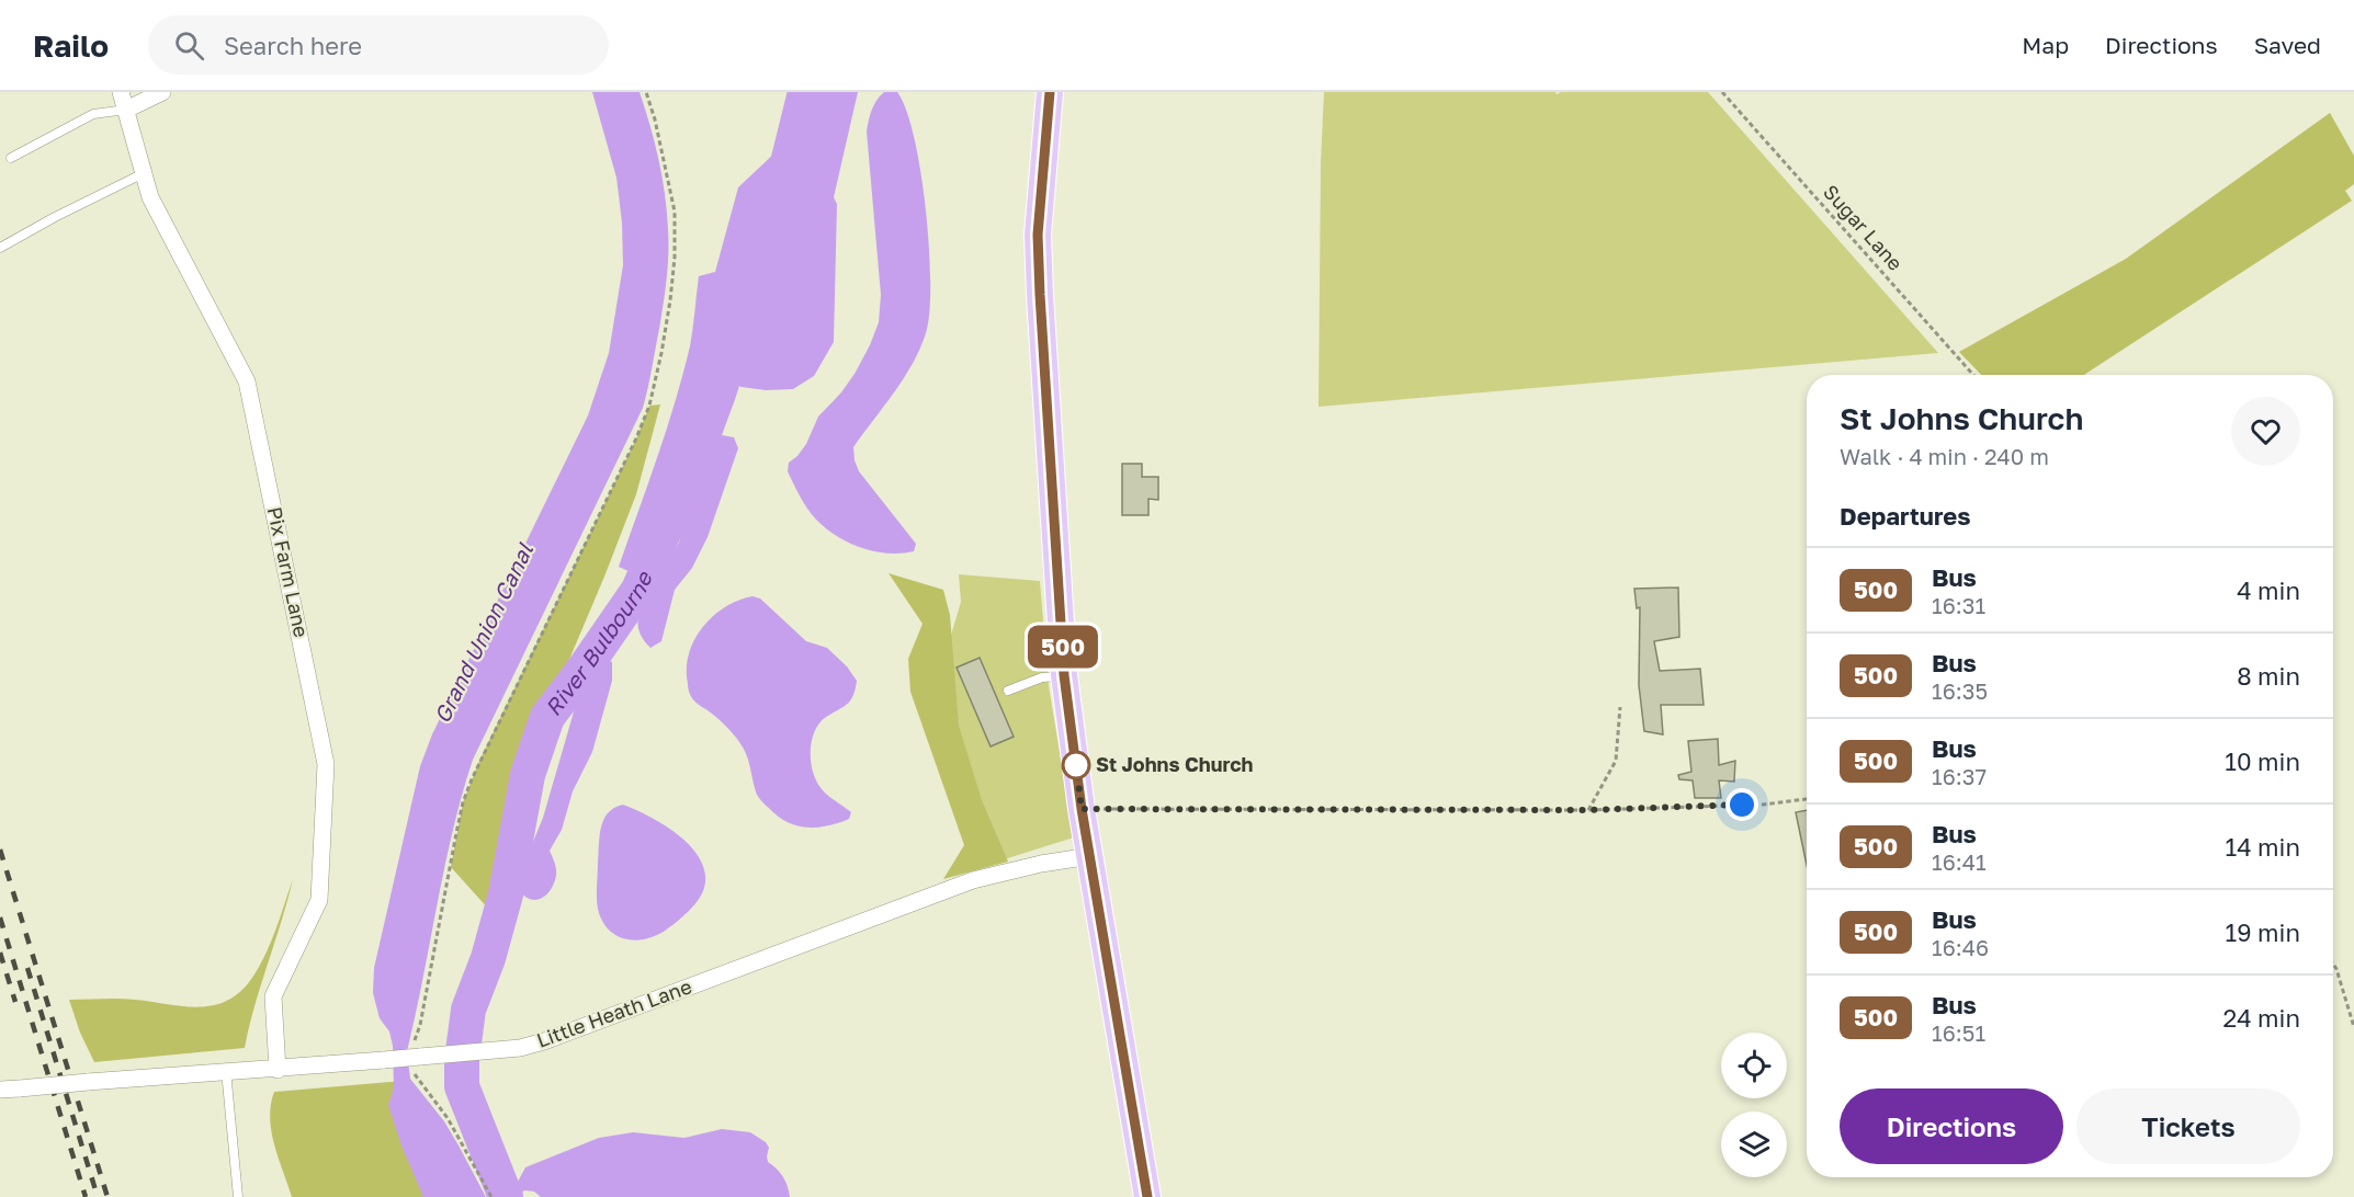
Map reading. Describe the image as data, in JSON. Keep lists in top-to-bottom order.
{
  "streets": {
    "street": ["Pix Farm Lane", "Little Heath Lane"],
    "path": ["Sugar Lane"]
  },
  "crossings": [
    ["Pix Farm Lane", "Little Heath Lane"]
  ],
  "water": ["Grand Union Canal", "River Bulbourne"],
  "places": ["St Johns Church"],
  "lines": ["bus line 500"],
  "page": {
    "header": "Railo",
    "search": "Search here",
    "nav": ["Map", "Directions", "Saved"],
    "on_map": "500",
    "heading": [
      ["St Johns Church", "Walk · 4 min · 240 m"],
      "Departures"
    ],
    "list": [
      {
        "mark": "500",
        "name": "Bus",
        "note": "16:31",
        "value": "4 min"
      },
      {
        "mark": "500",
        "name": "Bus",
        "note": "16:35",
        "value": "8 min"
      },
      {
        "mark": "500",
        "name": "Bus",
        "note": "16:37",
        "value": "10 min"
      },
      {
        "mark": "500",
        "name": "Bus",
        "note": "16:41",
        "value": "14 min"
      },
      {
        "mark": "500",
        "name": "Bus",
        "note": "16:46",
        "value": "19 min"
      },
      {
        "mark": "500",
        "name": "Bus",
        "note": "16:51",
        "value": "24 min"
      }
    ],
    "buttons": ["Directions", "Tickets"]
  }
}
